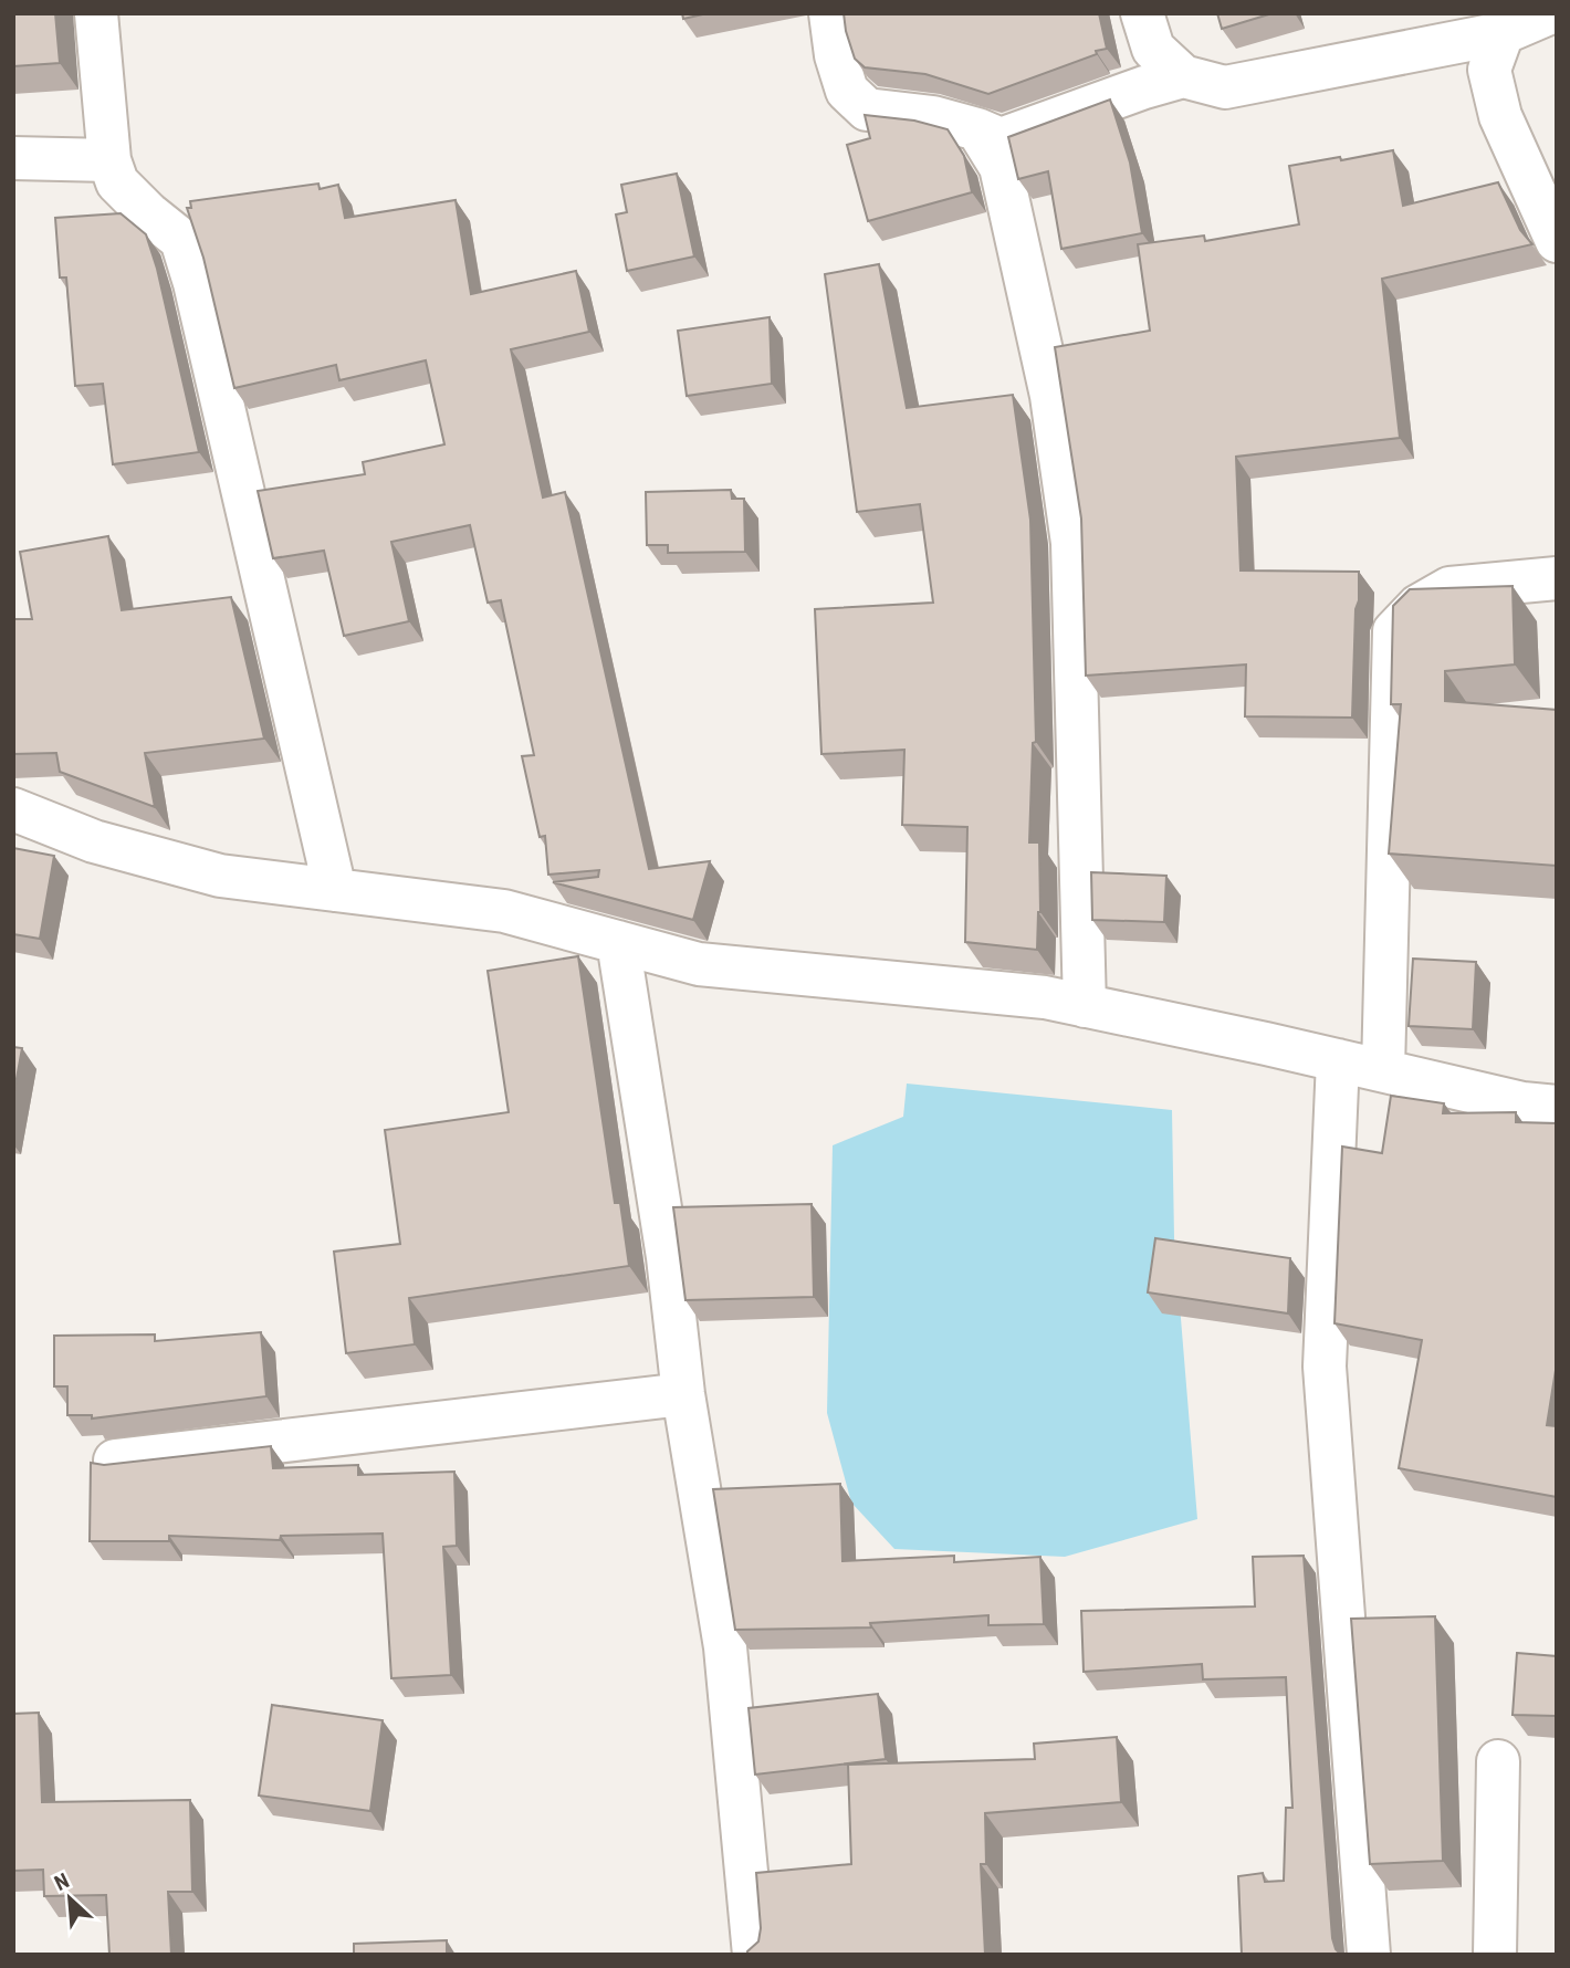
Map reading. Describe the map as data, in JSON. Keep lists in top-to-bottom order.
{
  "north": "top left"
}
